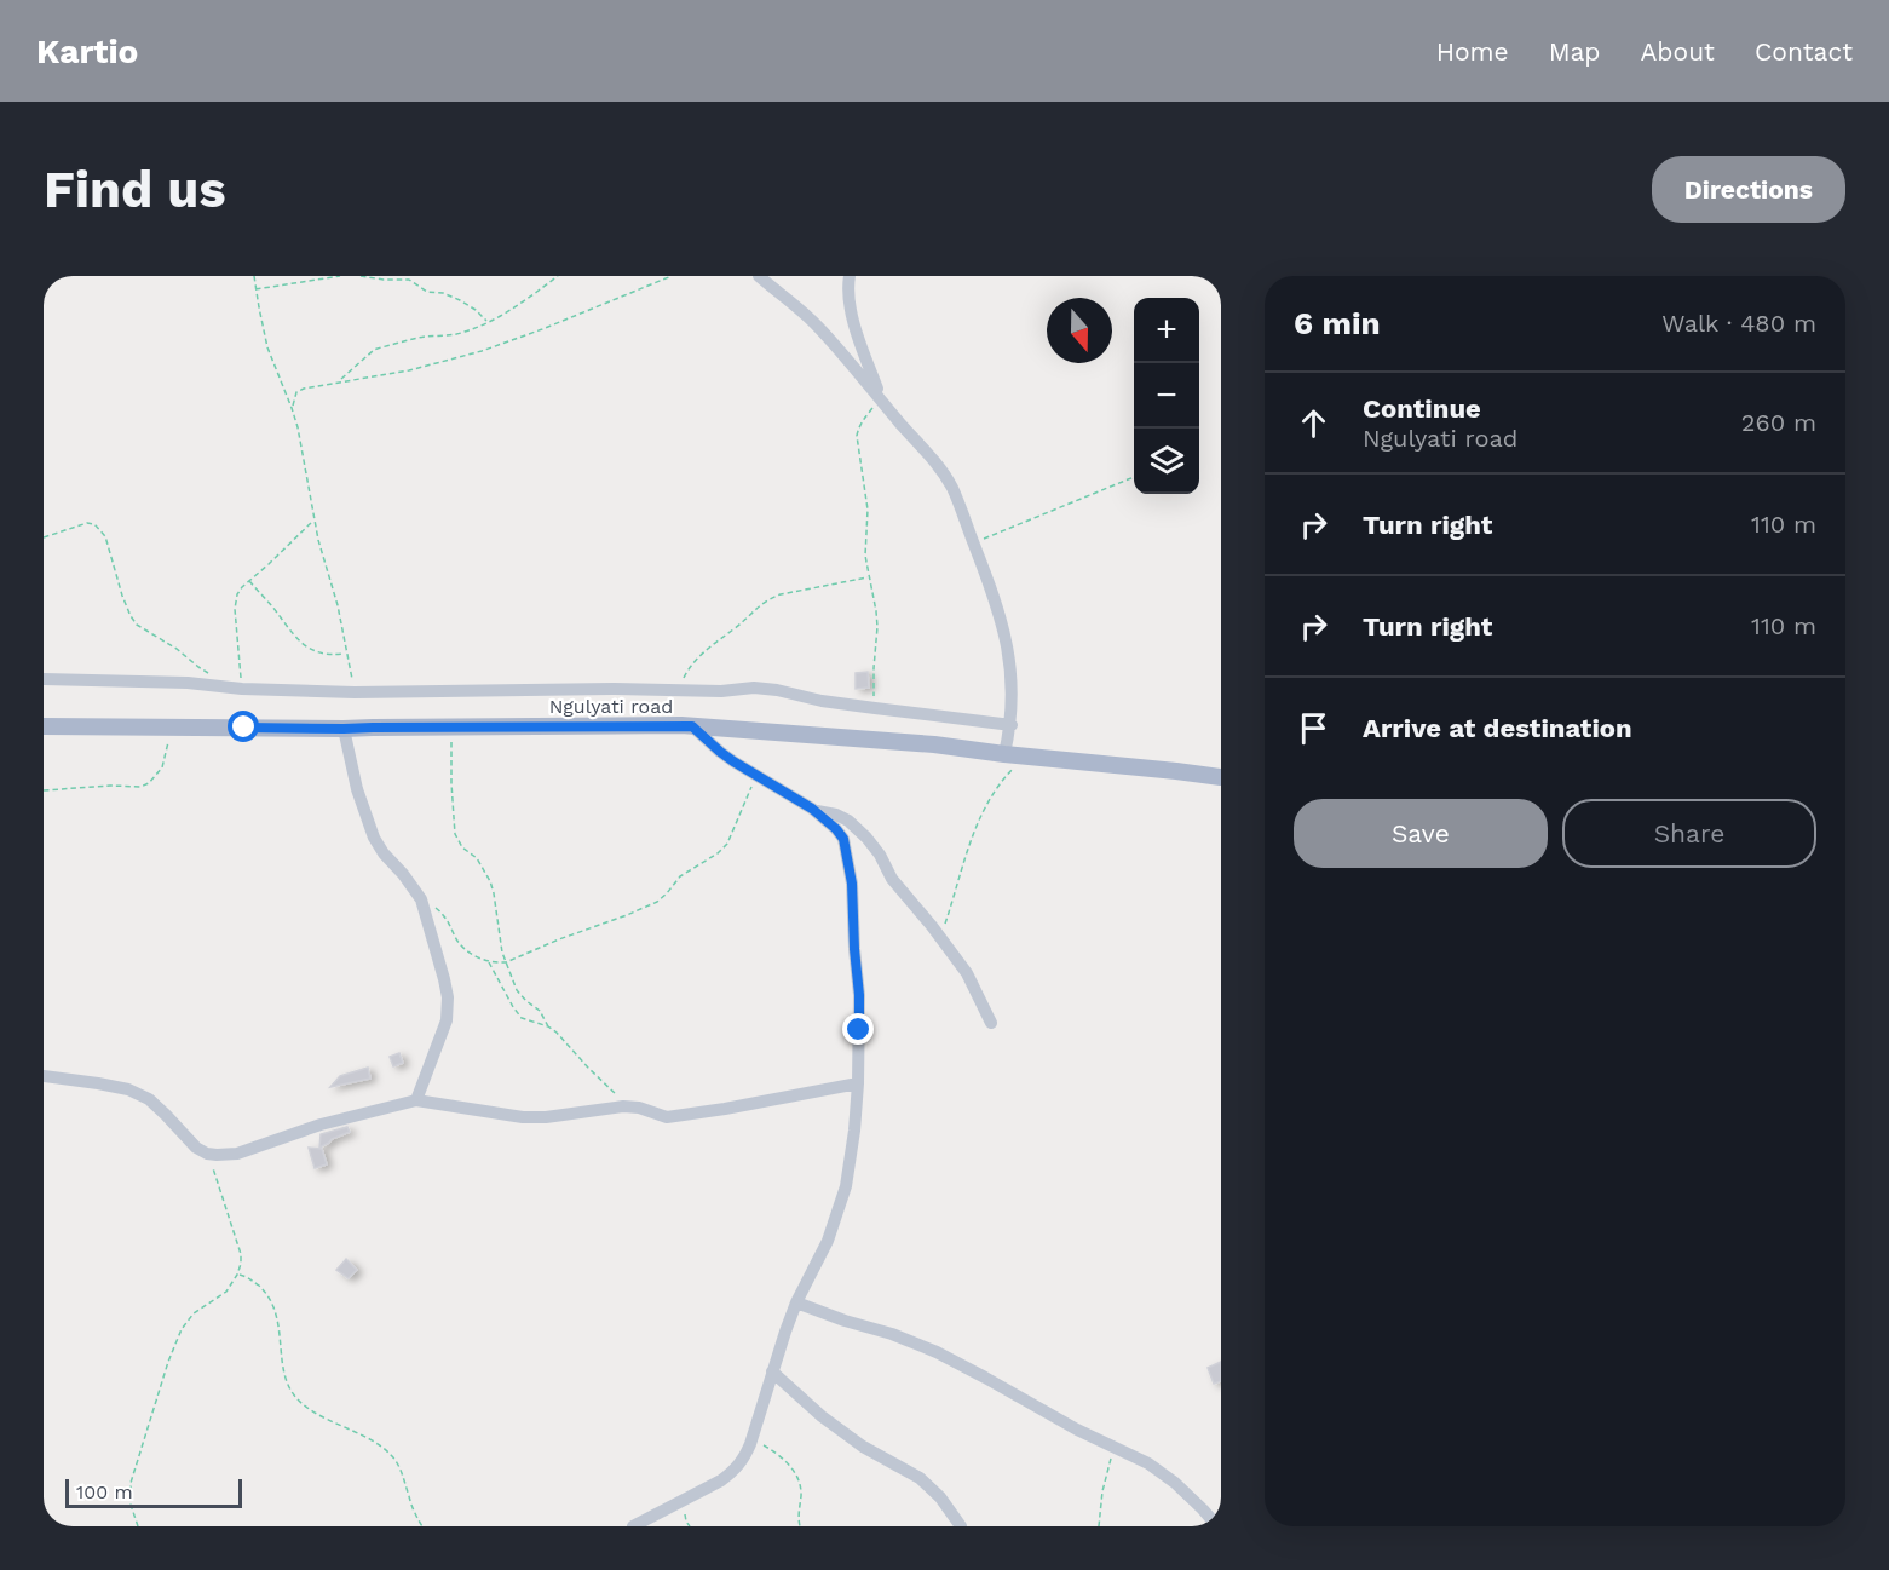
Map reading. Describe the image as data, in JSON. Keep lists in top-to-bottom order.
{
  "streets": {
    "main road": ["Ngulyati road"]
  },
  "scale_bar": "100 m",
  "north": "bottom",
  "page": {
    "header": "Kartio",
    "nav": [
      "Home",
      "Map",
      "About",
      "Contact"
    ],
    "buttons": [
      "Directions",
      ["Save", "Share"]
    ],
    "title": "Find us",
    "heading": ["6 min", "Walk · 480 m"],
    "map_buttons": ["+", "−"],
    "list": [
      ["Continue", "Ngulyati road", "260 m"],
      ["Turn right", "110 m"],
      ["Turn right", "110 m"],
      "Arrive at destination"
    ],
    "scale": "100 m"
  }
}
